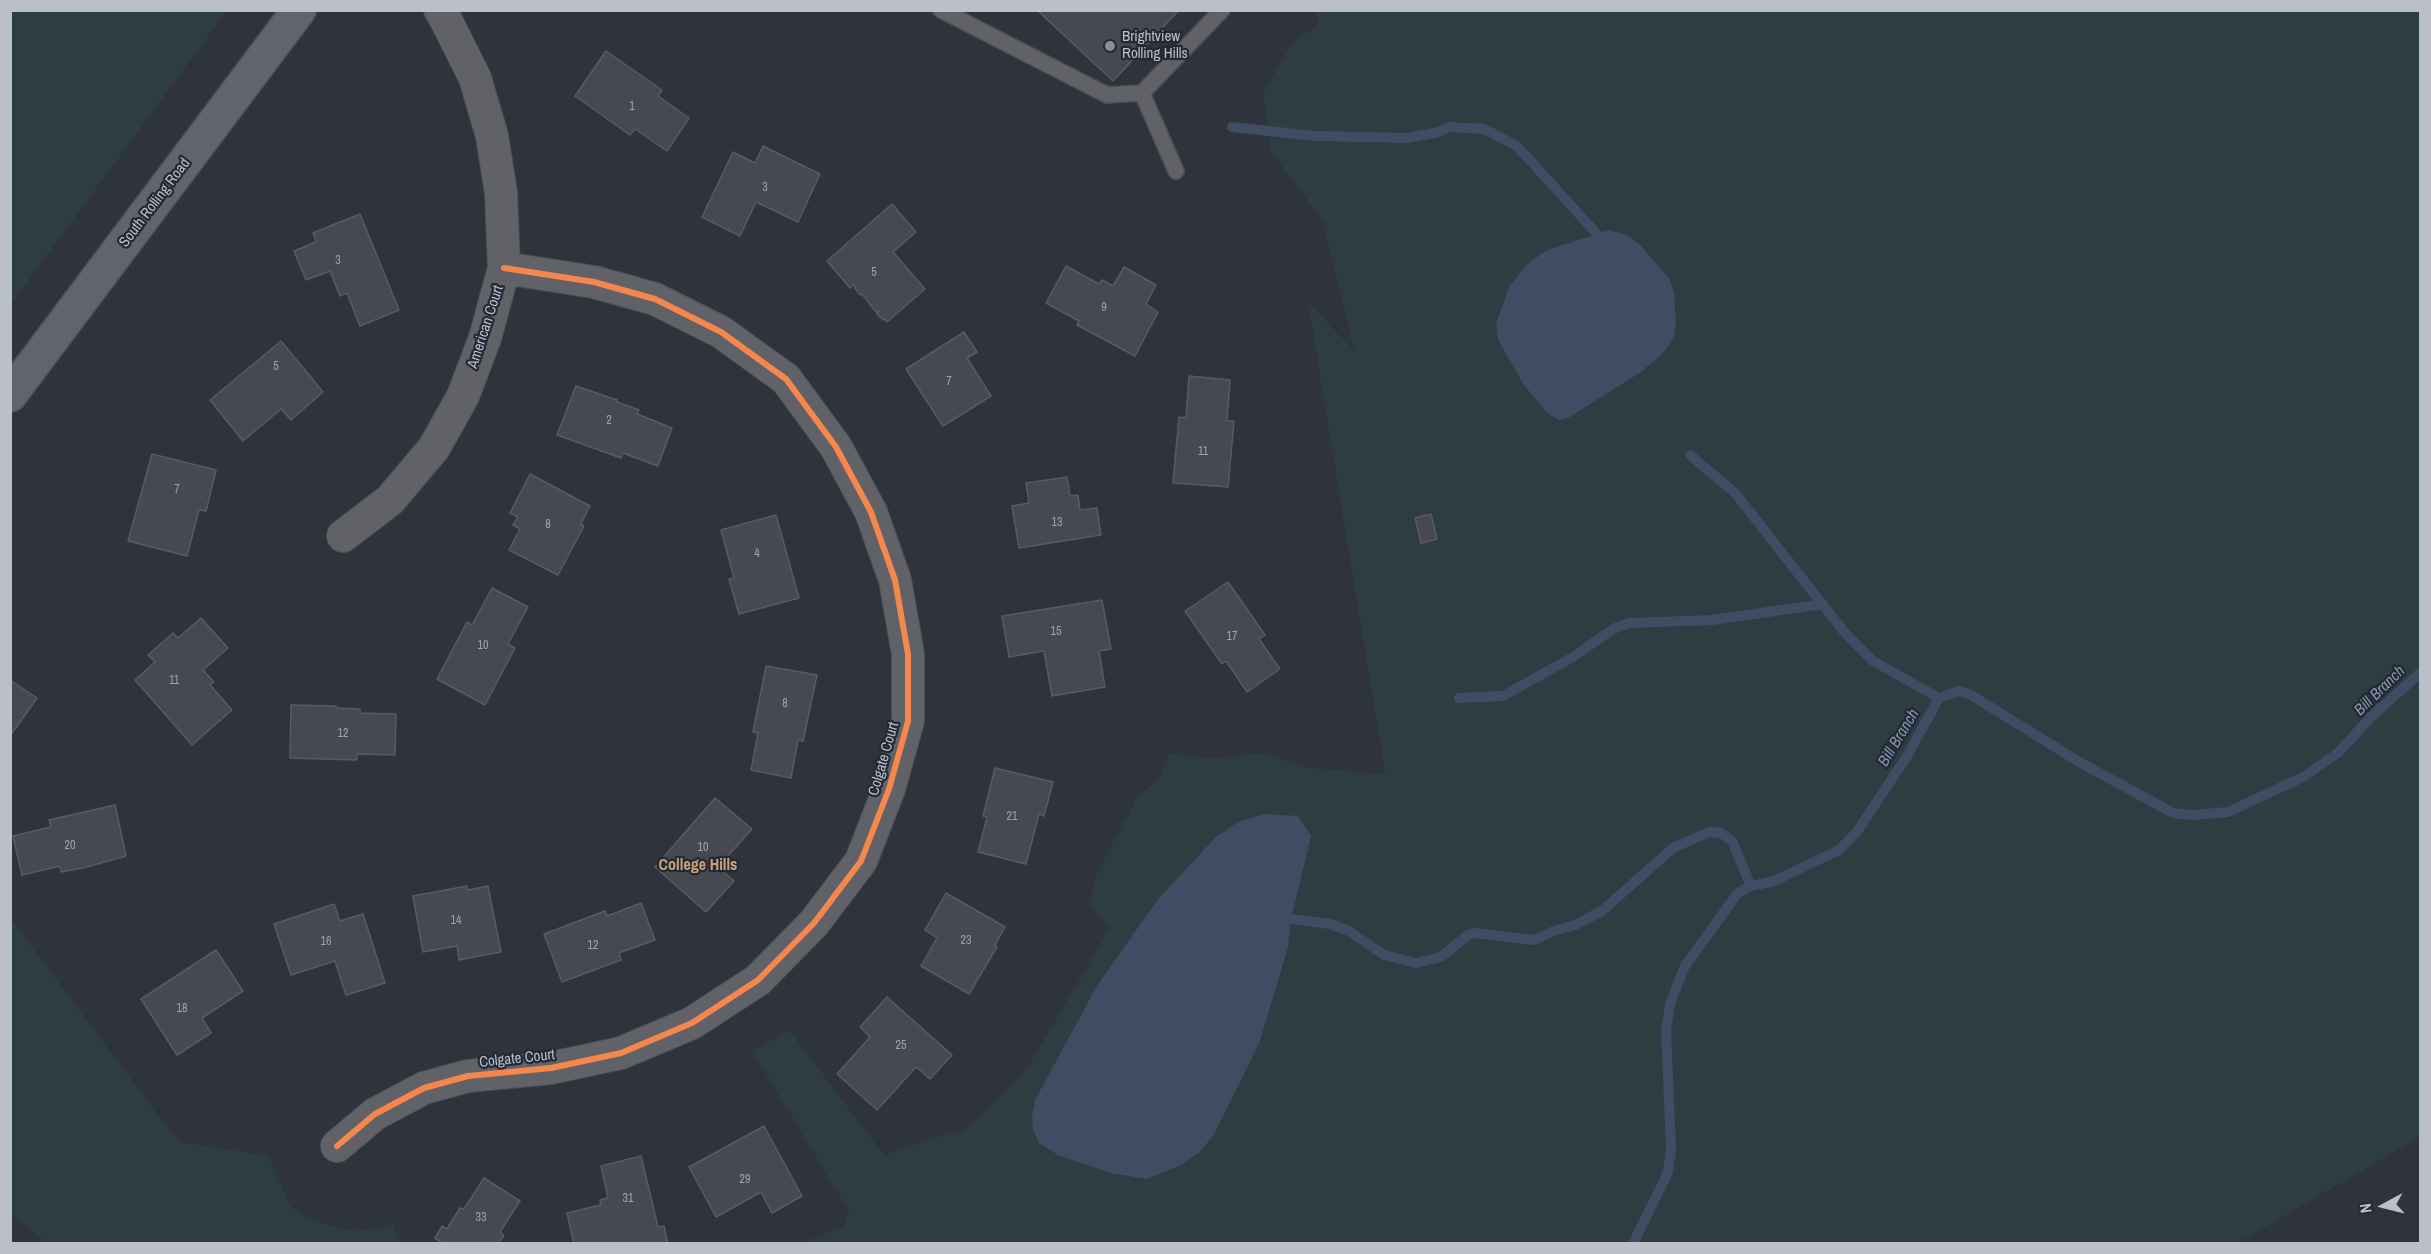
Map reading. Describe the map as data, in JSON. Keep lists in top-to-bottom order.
{
  "streets": {
    "main road": ["South Rolling Road"],
    "street": ["American Court", "Colgate Court"]
  },
  "crossings": [
    ["American Court", "Colgate Court"]
  ],
  "districts": ["College Hills"],
  "water": ["Bill Branch"],
  "places": ["Brightview Rolling Hills"],
  "house_numbers": [
    "1",
    "3",
    "3",
    "5",
    "9",
    "5",
    "7",
    "2",
    "11",
    "7",
    "13",
    "8",
    "4",
    "15",
    "17",
    "10",
    "11",
    "8",
    "12",
    "21",
    "20",
    "10",
    "14",
    "23",
    "16",
    "12",
    "18",
    "25",
    "29",
    "31",
    "33"
  ],
  "north": "left"
}
